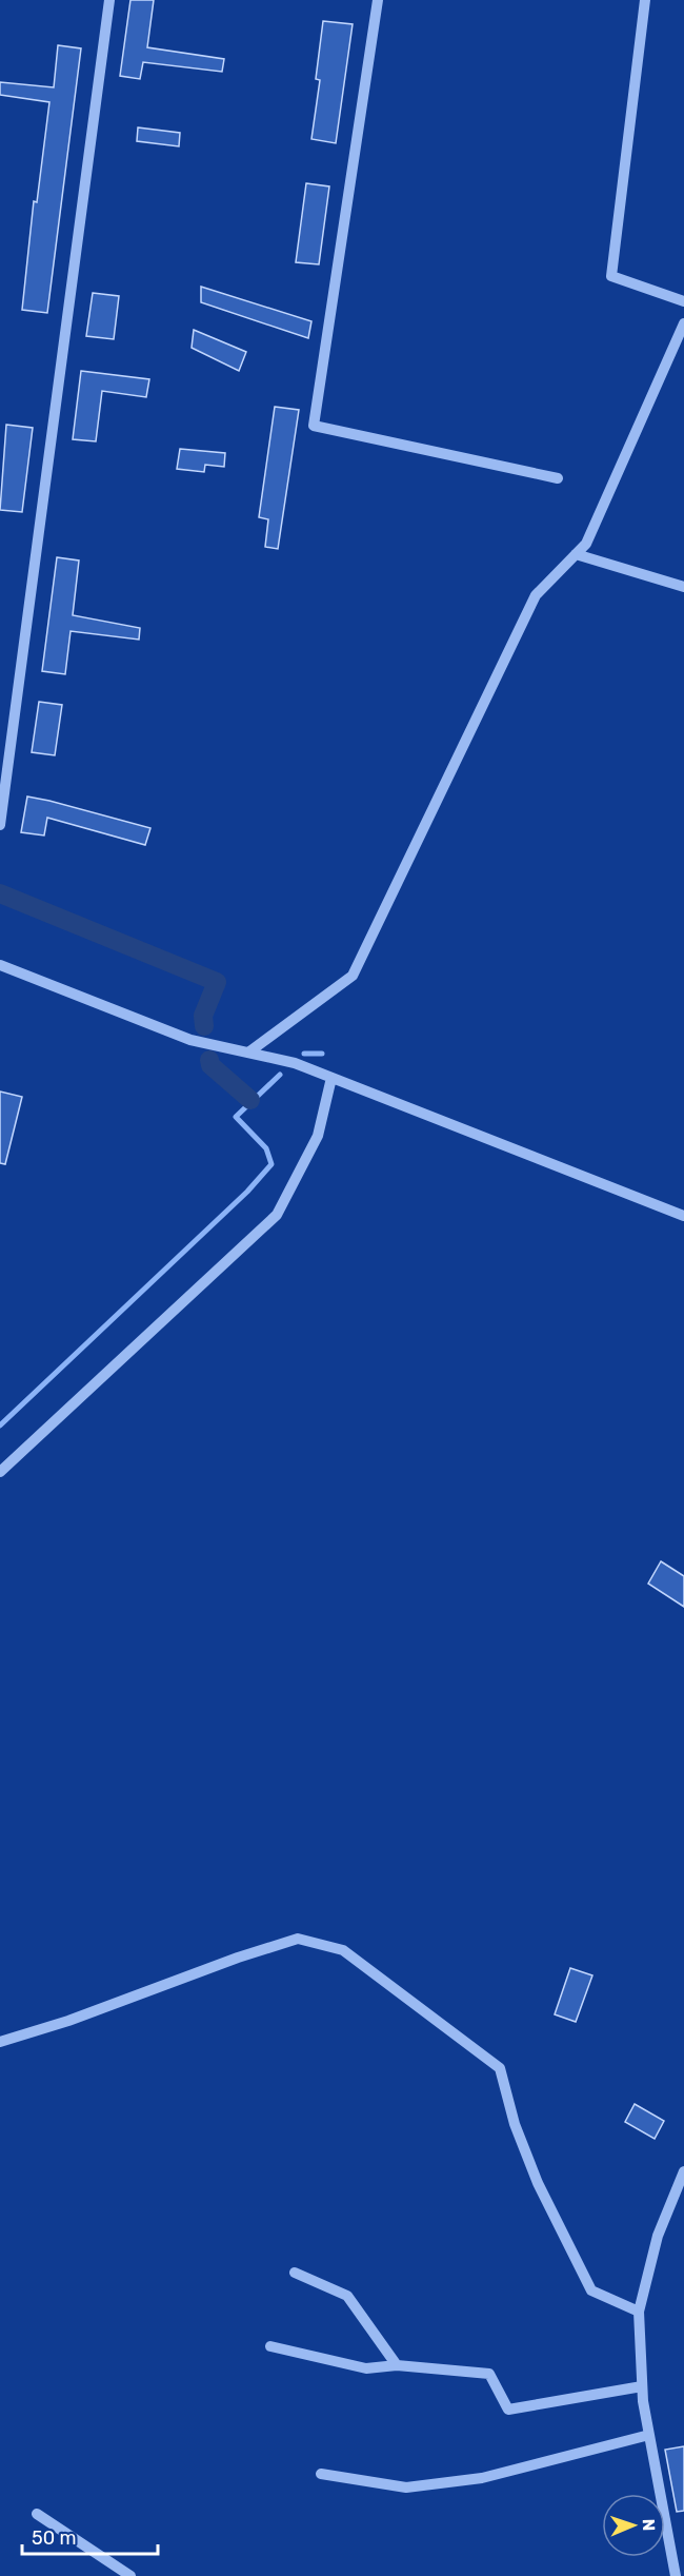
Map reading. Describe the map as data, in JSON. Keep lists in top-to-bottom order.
{
  "scale_bar": "50 m",
  "north": "right"
}
